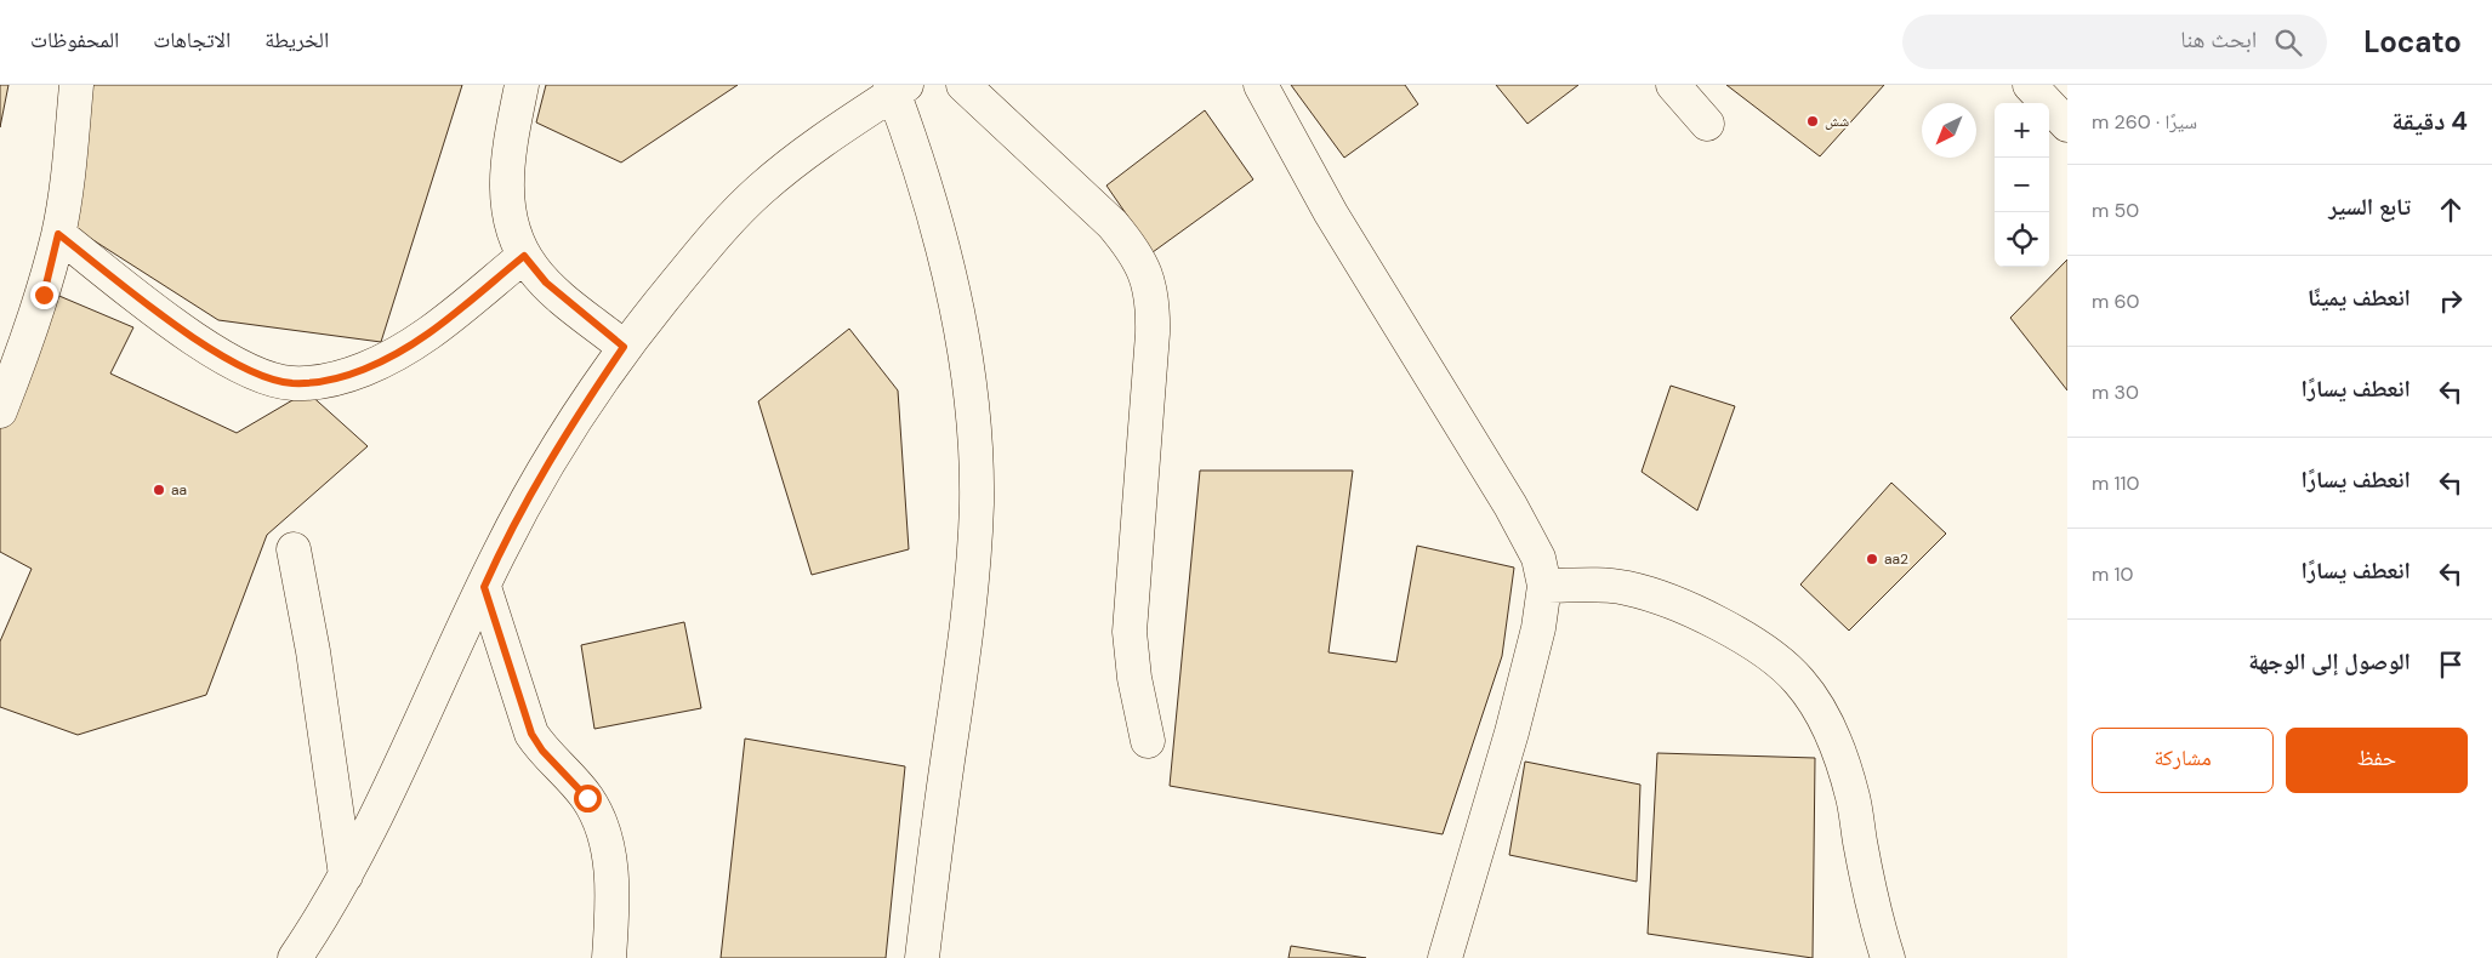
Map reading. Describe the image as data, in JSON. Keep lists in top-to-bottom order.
{
  "places": ["شش", "aa", "aa2"],
  "north": "bottom left",
  "page": {
    "header": "Locato",
    "search": "ابحث هنا",
    "nav": ["الخريطة", "الاتجاهات", "المحفوظات"],
    "heading": ["4 دقيقة", "سيرًا · 260 m"],
    "map_buttons": ["+", "−"],
    "list": [
      ["تابع السير", "50 m"],
      ["انعطف يمينًا", "60 m"],
      ["انعطف يسارًا", "30 m"],
      ["انعطف يسارًا", "110 m"],
      ["انعطف يسارًا", "10 m"],
      "الوصول إلى الوجهة"
    ],
    "buttons": ["حفظ", "مشاركة"]
  }
}
